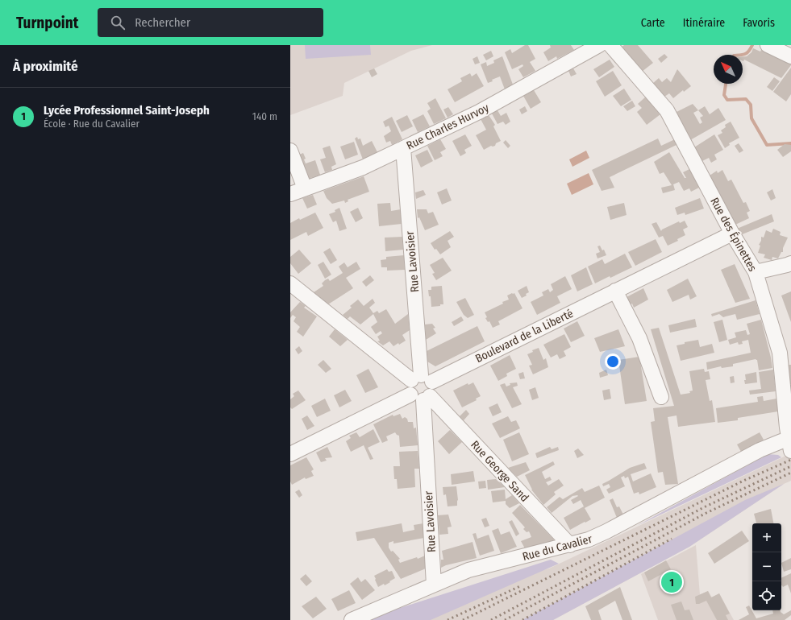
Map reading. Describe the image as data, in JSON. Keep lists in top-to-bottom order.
{
  "streets": {
    "street": [
      "Rue Charles Hurvoy",
      "Rue des Épinettes",
      "Rue Lavoisier",
      "Boulevard de la Liberté",
      "Rue George Sand",
      "Rue du Cavalier"
    ]
  },
  "crossings": [
    ["Rue Charles Hurvoy", "Rue Lavoisier"],
    ["Rue des Épinettes", "Boulevard de la Liberté"],
    ["Rue des Épinettes", "Rue du Cavalier"],
    ["Rue Lavoisier", "Boulevard de la Liberté"],
    ["Rue Lavoisier", "Rue George Sand"],
    ["Rue Lavoisier", "Rue du Cavalier"],
    ["Rue George Sand", "Rue du Cavalier"]
  ],
  "north": "top left",
  "page": {
    "header": "Turnpoint",
    "search": "Rechercher",
    "nav": ["Carte", "Itinéraire", "Favoris"],
    "heading": "À proximité",
    "list": [
      {
        "mark": "1",
        "name": "Lycée Professionnel Saint-Joseph",
        "note": "École · Rue du Cavalier",
        "value": "140 m"
      }
    ],
    "map_buttons": ["+", "−"],
    "pins": "1"
  }
}
